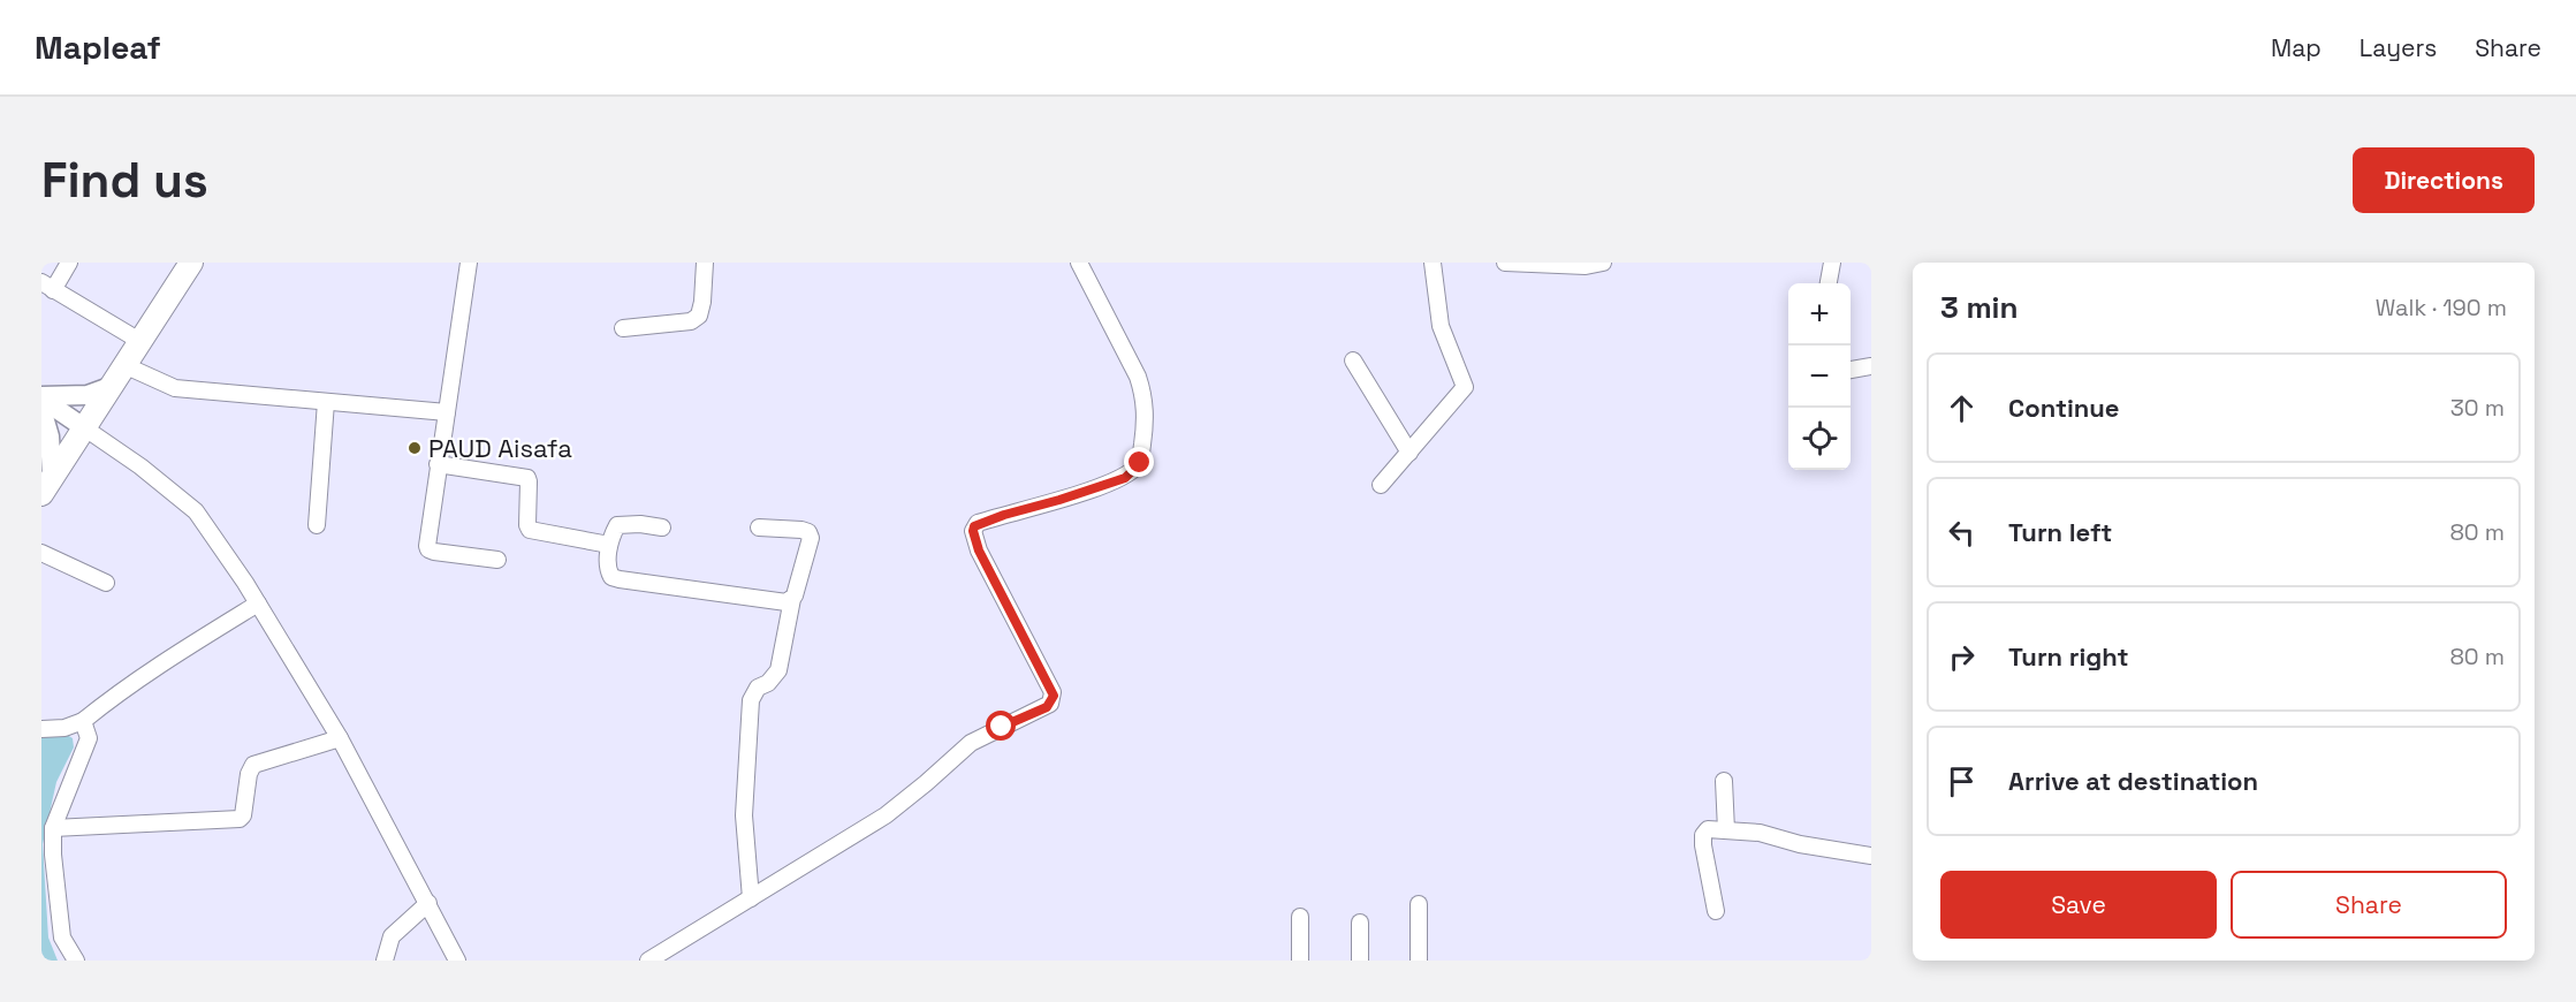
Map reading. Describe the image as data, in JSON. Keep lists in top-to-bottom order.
{
  "places": ["PAUD Aisafa"],
  "page": {
    "header": "Mapleaf",
    "nav": ["Map", "Layers", "Share"],
    "buttons": [
      "Directions",
      ["Save", "Share"]
    ],
    "title": "Find us",
    "heading": ["3 min", "Walk · 190 m"],
    "map_buttons": ["+", "−"],
    "list": [
      ["Continue", "30 m"],
      ["Turn left", "80 m"],
      ["Turn right", "80 m"],
      "Arrive at destination"
    ]
  }
}
